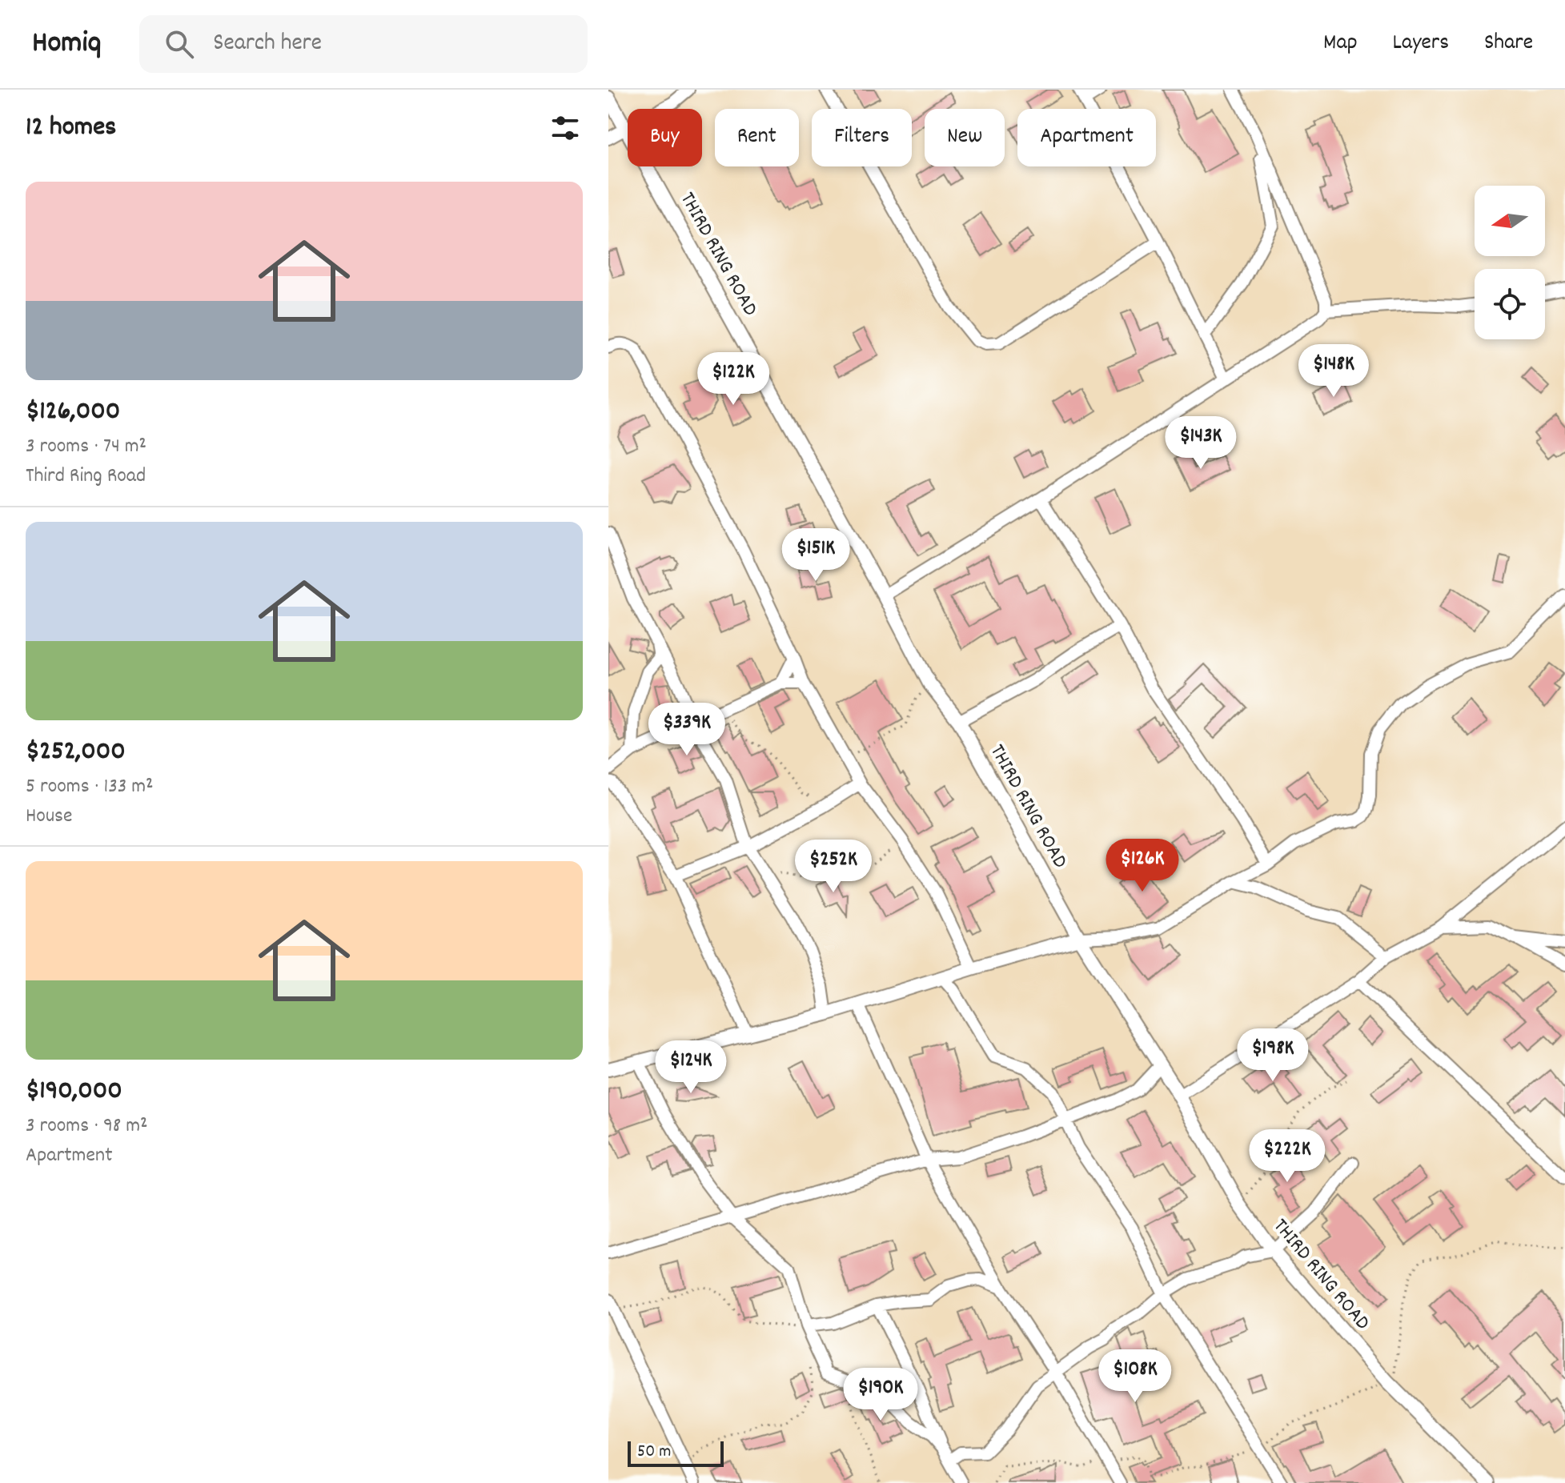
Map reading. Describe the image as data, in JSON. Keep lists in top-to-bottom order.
{
  "streets": {
    "street": ["THIRD RING ROAD"]
  },
  "scale_bar": "50 m",
  "north": "left",
  "page": {
    "header": "Homiq",
    "search": "Search here",
    "nav": ["Map", "Layers", "Share"],
    "heading": "12 homes",
    "chip": [
      "Buy",
      "Rent",
      "Filters",
      "New",
      "Apartment"
    ],
    "list": [
      {
        "name": "$126,000",
        "note": "3 rooms · 74 m² · Third Ring Road"
      },
      {
        "name": "$252,000",
        "note": "5 rooms · 133 m² · House"
      },
      {
        "name": "$190,000",
        "note": "3 rooms · 98 m² · Apartment"
      }
    ],
    "price": [
      "$148K",
      "$122K",
      "$143K",
      "$151K",
      "$339K",
      "$126K",
      "$252K",
      "$198K",
      "$124K",
      "$222K",
      "$108K",
      "$190K"
    ],
    "scale": "50 m"
  }
}
